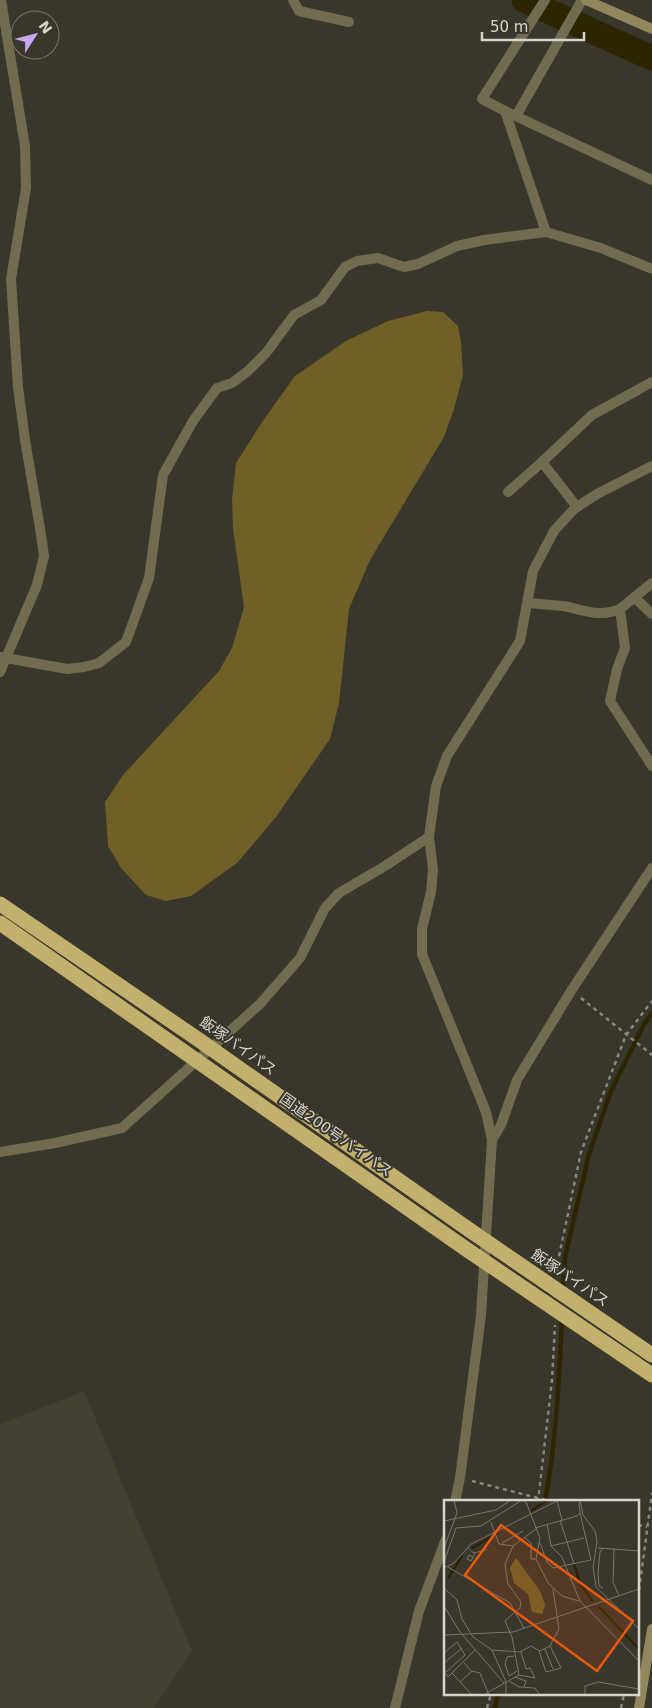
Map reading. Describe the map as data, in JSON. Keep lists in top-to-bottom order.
{
  "streets": {
    "highway": ["飯塚バイパス", "国道200号バイパス"]
  },
  "scale_bar": "50 m",
  "north": "top right"
}
